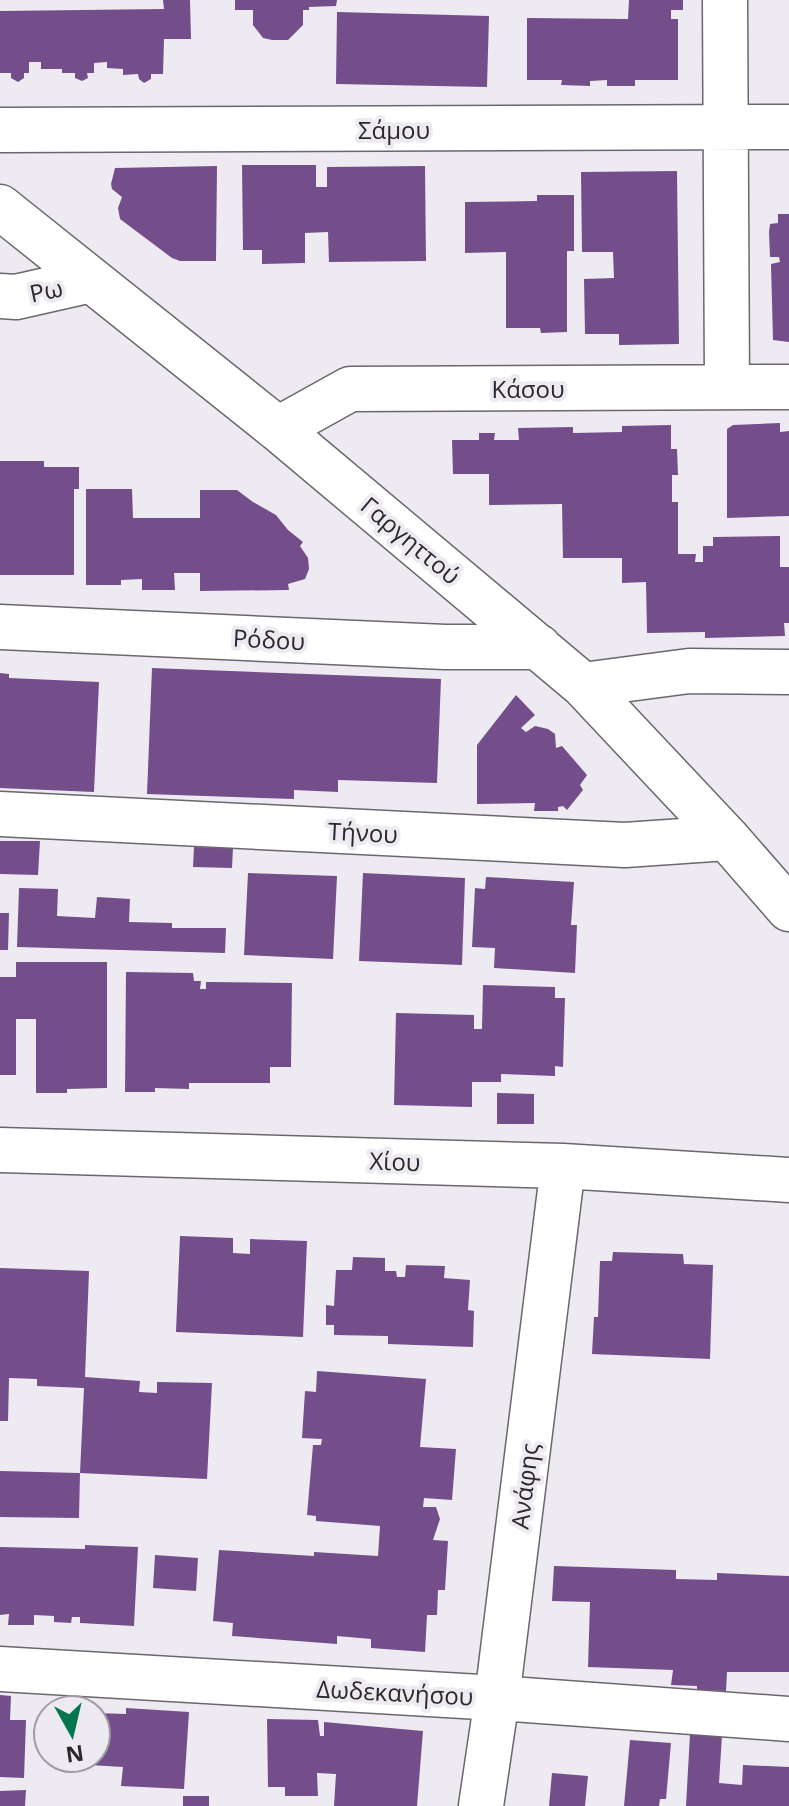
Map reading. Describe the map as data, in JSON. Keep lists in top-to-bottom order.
{
  "streets": {
    "street": [
      "Σάμου",
      "Ρω",
      "Κάσου",
      "Γαργηττού",
      "Ρόδου",
      "Τήνου",
      "Χίου",
      "Ανάφης",
      "Δωδεκανήσου"
    ]
  },
  "crossings": [
    ["Ρω", "Γαργηττού"],
    ["Κάσου", "Γαργηττού"],
    ["Γαργηττού", "Ρόδου"],
    ["Γαργηττού", "Τήνου"],
    ["Χίου", "Ανάφης"],
    ["Ανάφης", "Δωδεκανήσου"]
  ],
  "north": "bottom"
}
